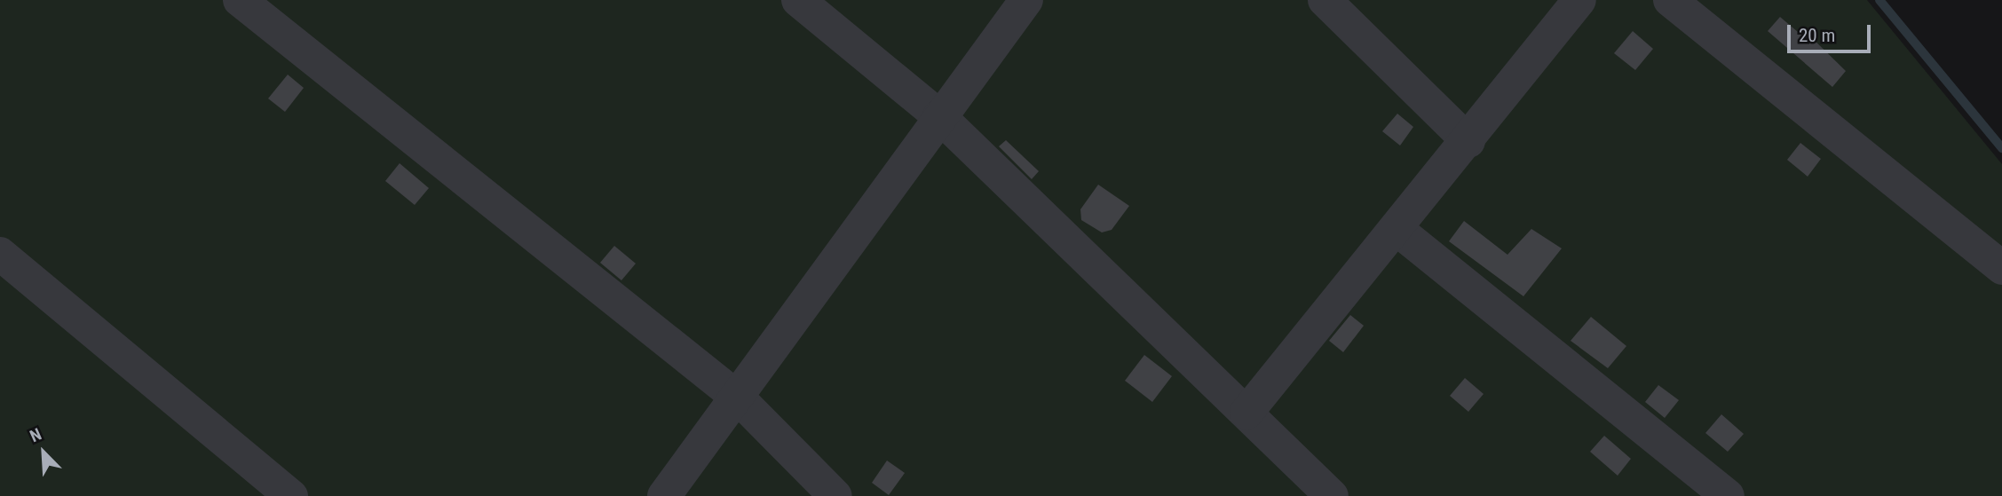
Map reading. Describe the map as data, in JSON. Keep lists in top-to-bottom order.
{
  "scale_bar": "20 m",
  "north": "top left"
}
